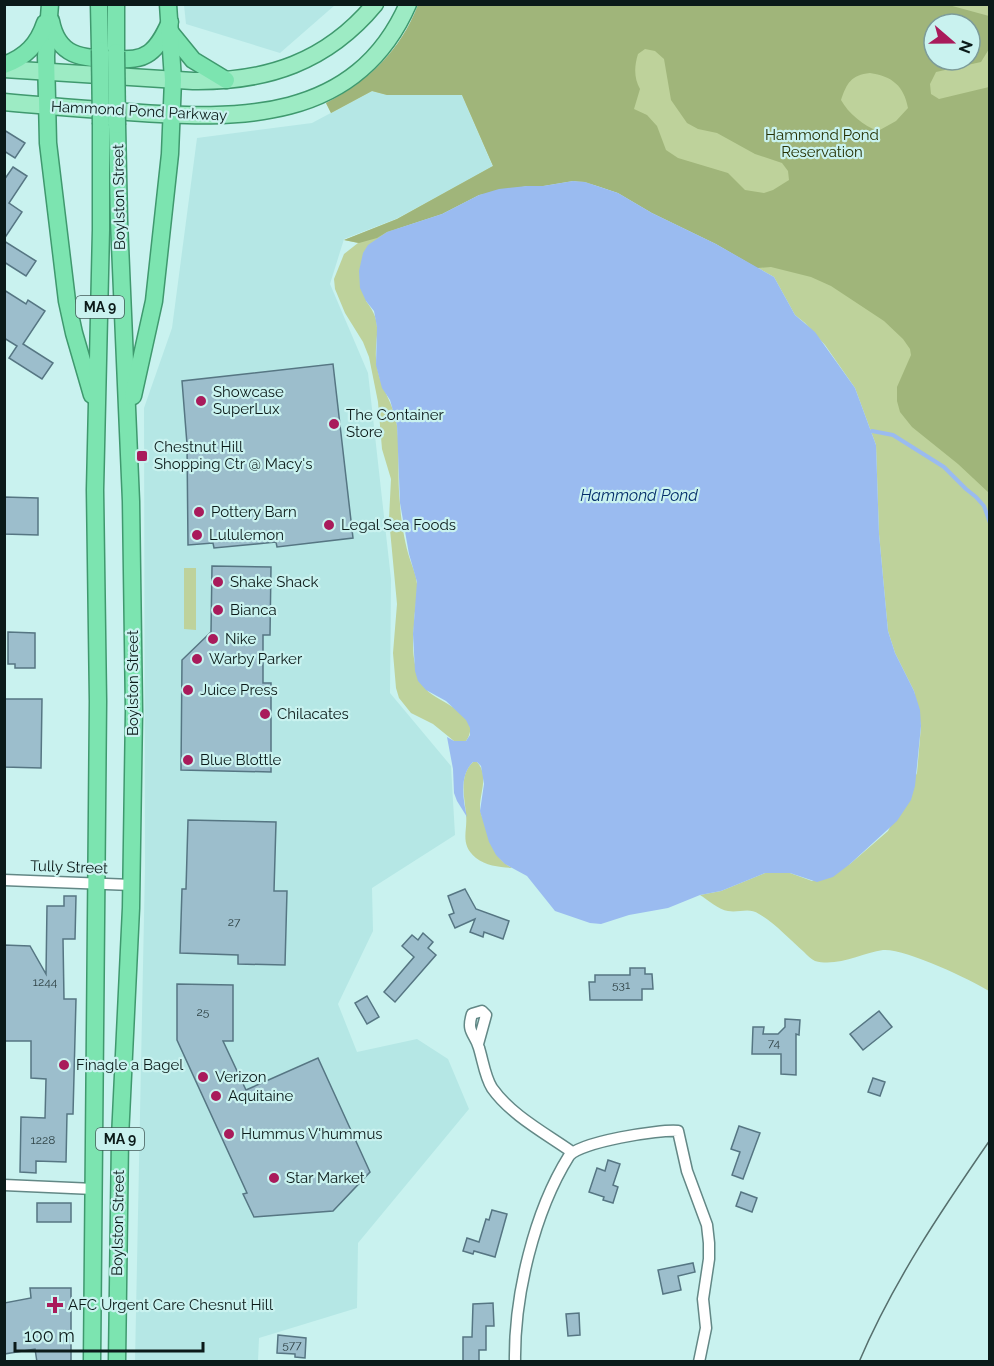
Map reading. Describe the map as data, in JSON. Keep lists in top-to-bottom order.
{
  "streets": {
    "highway": ["Boylston Street", "MA 9"],
    "main road": ["Hammond Pond Parkway"],
    "street": ["Tully Street"]
  },
  "crossings": [
    ["Boylston Street", "Tully Street"]
  ],
  "water": ["Hammond Pond"],
  "parks": ["Hammond Pond Reservation"],
  "places": {
    "other": [
      "Showcase SuperLux",
      "The Container Store",
      "Pottery Barn",
      "Legal Sea Foods",
      "Lululemon",
      "Shake Shack",
      "Bianca",
      "Nike",
      "Warby Parker",
      "Juice Press",
      "Chilacates",
      "Blue Blottle",
      "Finagle a Bagel",
      "Verizon",
      "Aquitaine",
      "Hummus V'hummus",
      "Star Market"
    ],
    "transit": ["Chestnut Hill Shopping Ctr @ Macy's"],
    "health": ["AFC Urgent Care Chesnut Hill"]
  },
  "house_numbers": [
    "27",
    "1244",
    "531",
    "25",
    "74",
    "1228",
    "577"
  ],
  "scale_bar": "100 m",
  "north": "right"
}
